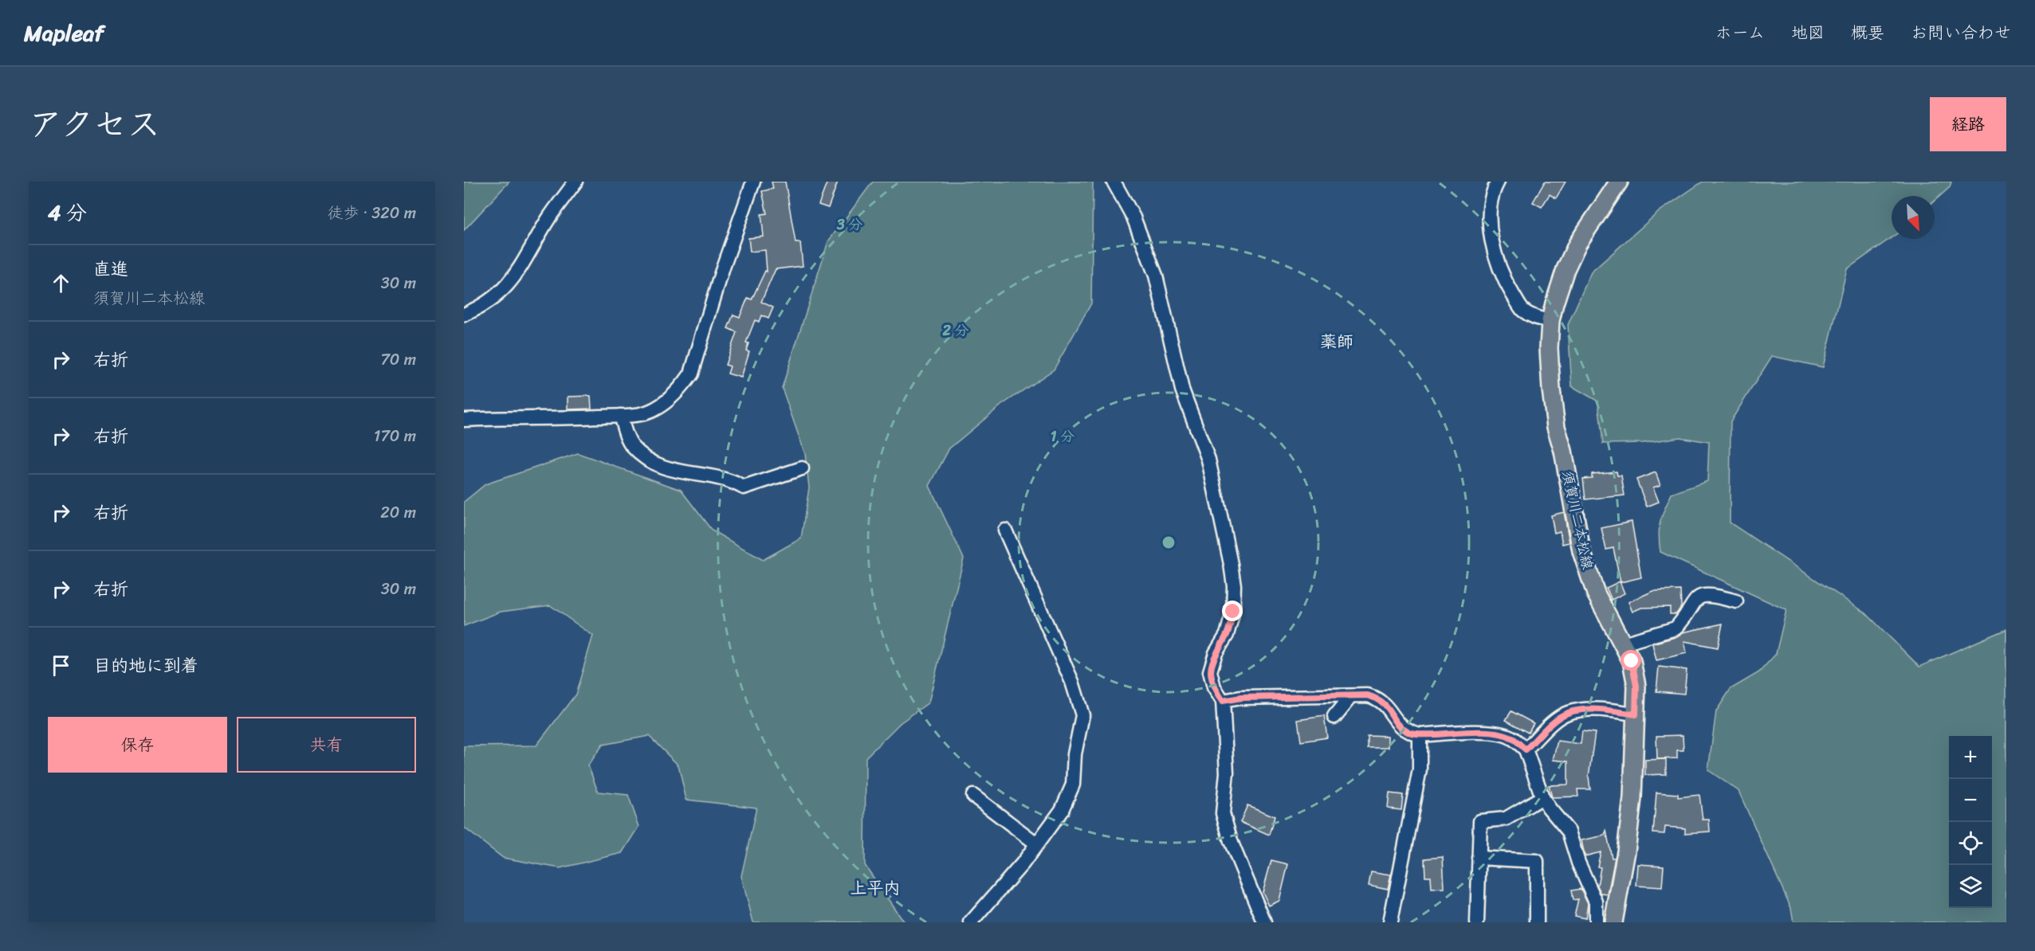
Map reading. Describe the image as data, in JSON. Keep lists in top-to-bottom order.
{
  "streets": {
    "main road": ["須賀川二本松線"]
  },
  "districts": ["薬師", "上平内"],
  "north": "bottom right",
  "page": {
    "header": "Mapleaf",
    "nav": [
      "ホーム",
      "地図",
      "概要",
      "お問い合わせ"
    ],
    "title": "アクセス",
    "buttons": [
      "経路",
      ["保存", "共有"]
    ],
    "heading": ["4 分", "徒歩 · 320 m"],
    "list": [
      ["直進", "須賀川二本松線", "30 m"],
      ["右折", "70 m"],
      ["右折", "170 m"],
      ["右折", "20 m"],
      ["右折", "30 m"],
      "目的地に到着"
    ],
    "map_buttons": ["+", "−"]
  },
  "rings": ["3 分", "2 分", "1 分"]
}
